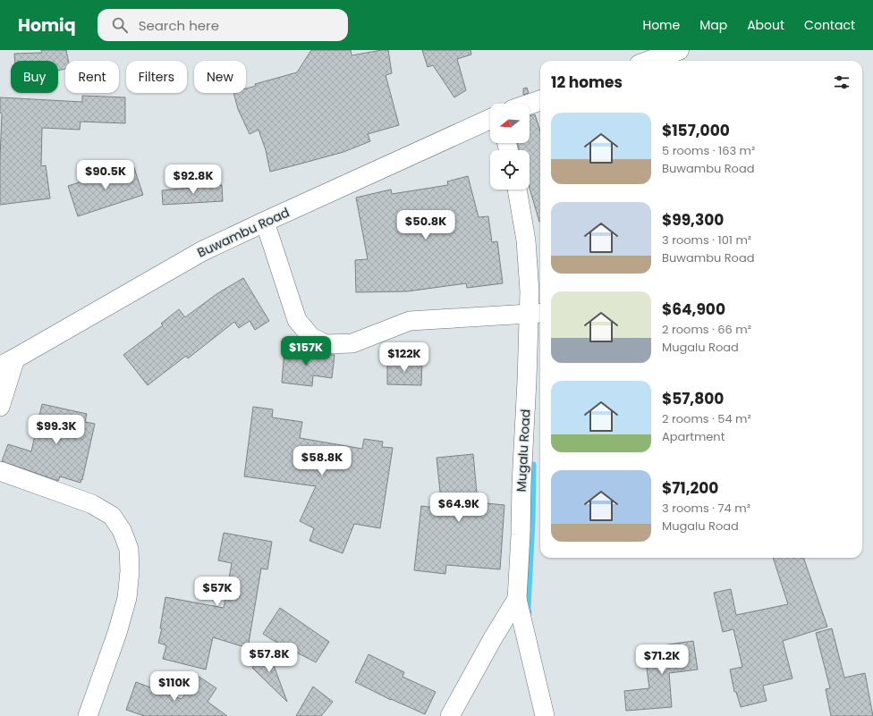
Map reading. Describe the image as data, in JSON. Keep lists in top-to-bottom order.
{
  "streets": {
    "street": ["Buwambu Road", "Mugalu Road"]
  },
  "north": "left",
  "page": {
    "header": "Homiq",
    "search": "Search here",
    "nav": [
      "Home",
      "Map",
      "About",
      "Contact"
    ],
    "chip": [
      "Buy",
      "Rent",
      "Filters",
      "New"
    ],
    "heading": "12 homes",
    "list": [
      {
        "name": "$157,000",
        "note": "5 rooms · 163 m² · Buwambu Road"
      },
      {
        "name": "$99,300",
        "note": "3 rooms · 101 m² · Buwambu Road"
      },
      {
        "name": "$64,900",
        "note": "2 rooms · 66 m² · Mugalu Road"
      },
      {
        "name": "$57,800",
        "note": "2 rooms · 54 m² · Apartment"
      },
      {
        "name": "$71,200",
        "note": "3 rooms · 74 m² · Mugalu Road"
      }
    ],
    "price": [
      "$90.5K",
      "$92.8K",
      "$50.8K",
      "$157K",
      "$122K",
      "$99.3K",
      "$58.8K",
      "$64.9K",
      "$57K",
      "$57.8K",
      "$71.2K",
      "$110K"
    ]
  }
}
